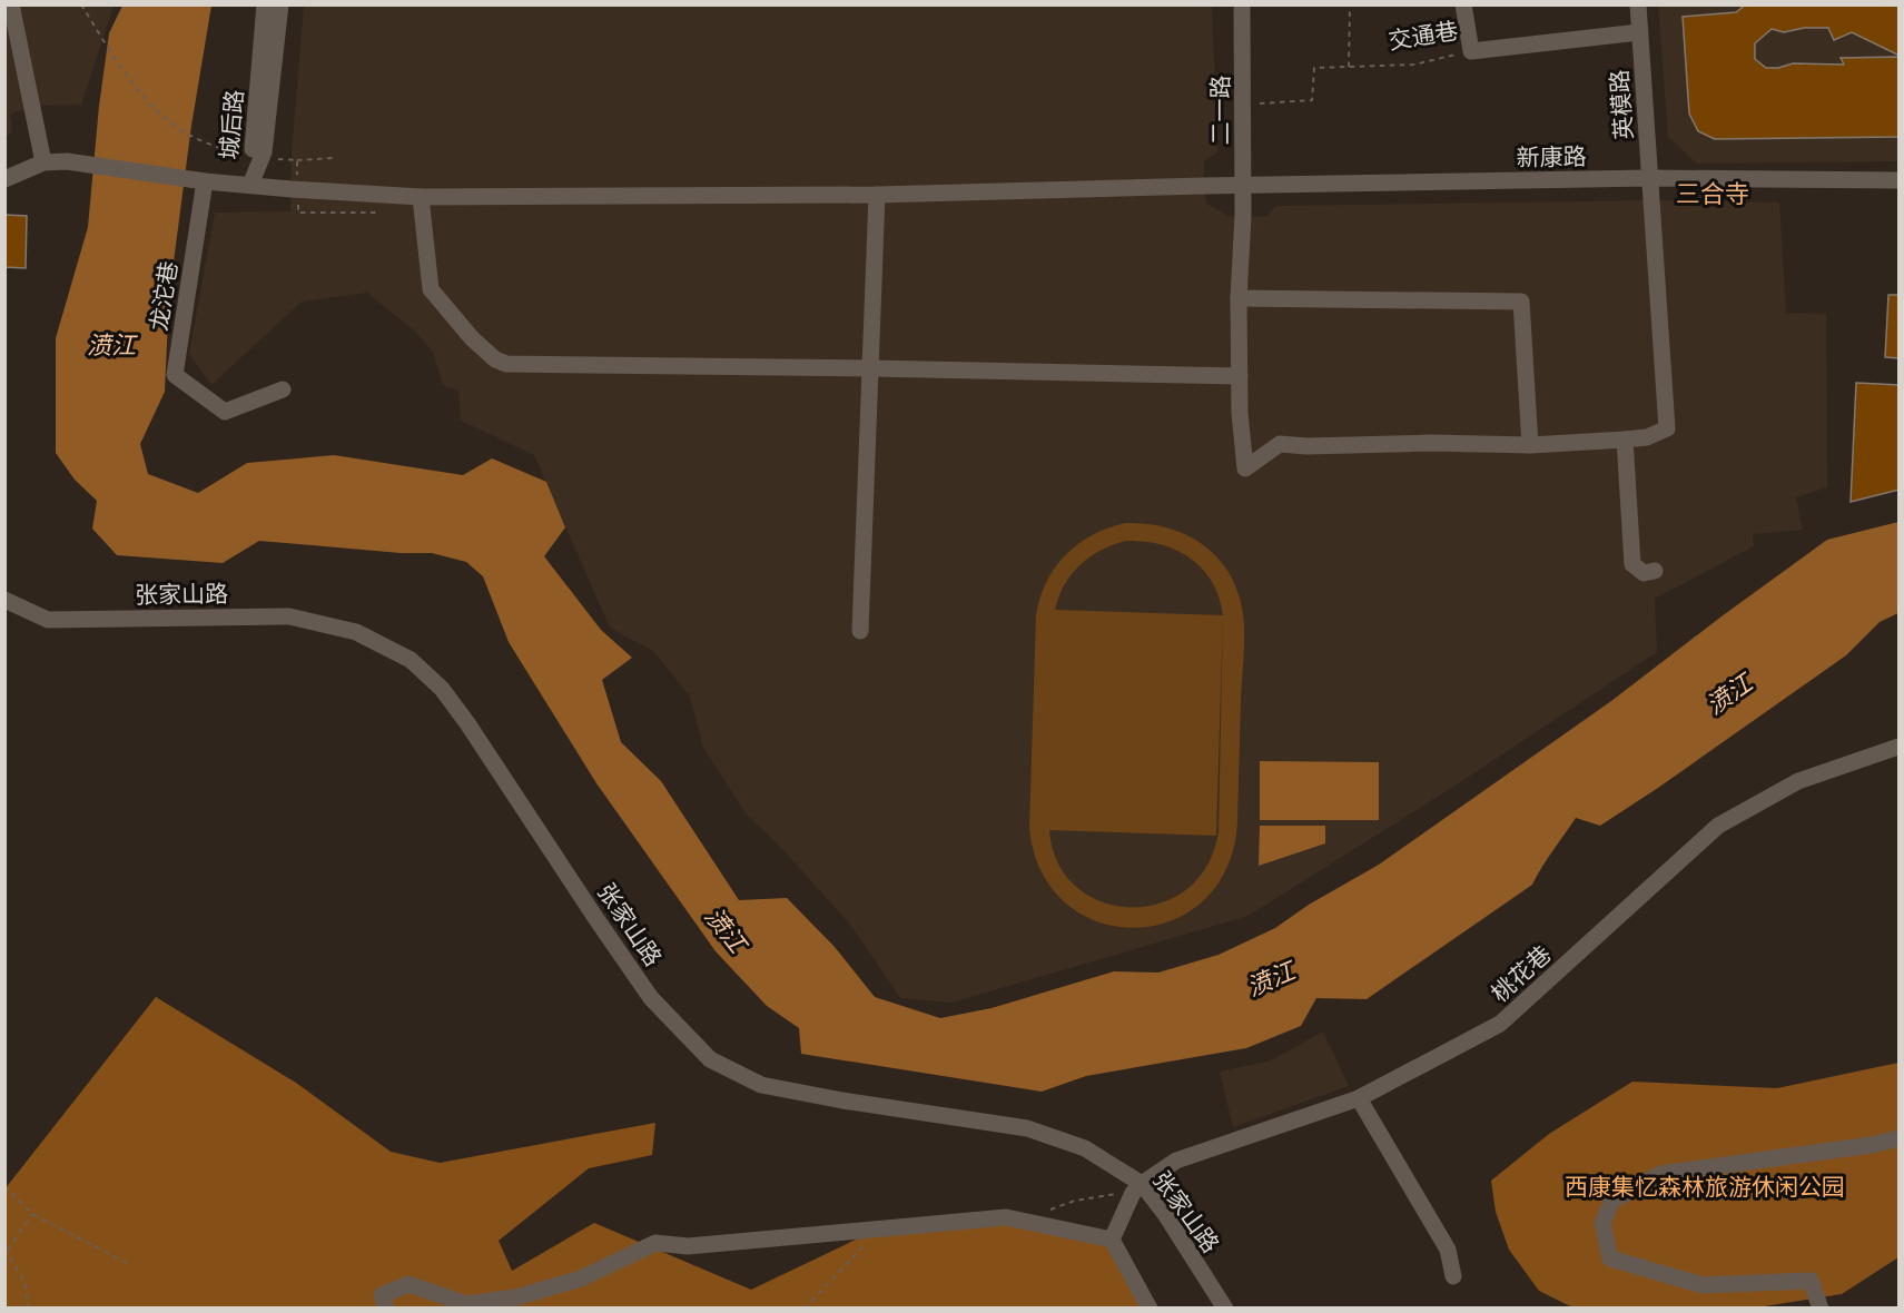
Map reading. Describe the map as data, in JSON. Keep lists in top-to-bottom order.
{
  "streets": {
    "street": [
      "交通巷",
      "英模路",
      "二一路",
      "城后路",
      "新康路",
      "龙沱巷",
      "张家山路",
      "桃花巷"
    ]
  },
  "crossings": [
    ["交通巷", "英模路"],
    ["交通巷", "二一路"],
    ["英模路", "新康路"],
    ["二一路", "新康路"],
    ["城后路", "新康路"],
    ["新康路", "龙沱巷"],
    ["张家山路", "桃花巷"]
  ],
  "districts": ["三合寺"],
  "water": ["𣸣江"],
  "parks": ["西康集忆森林旅游休闲公园"]
}
